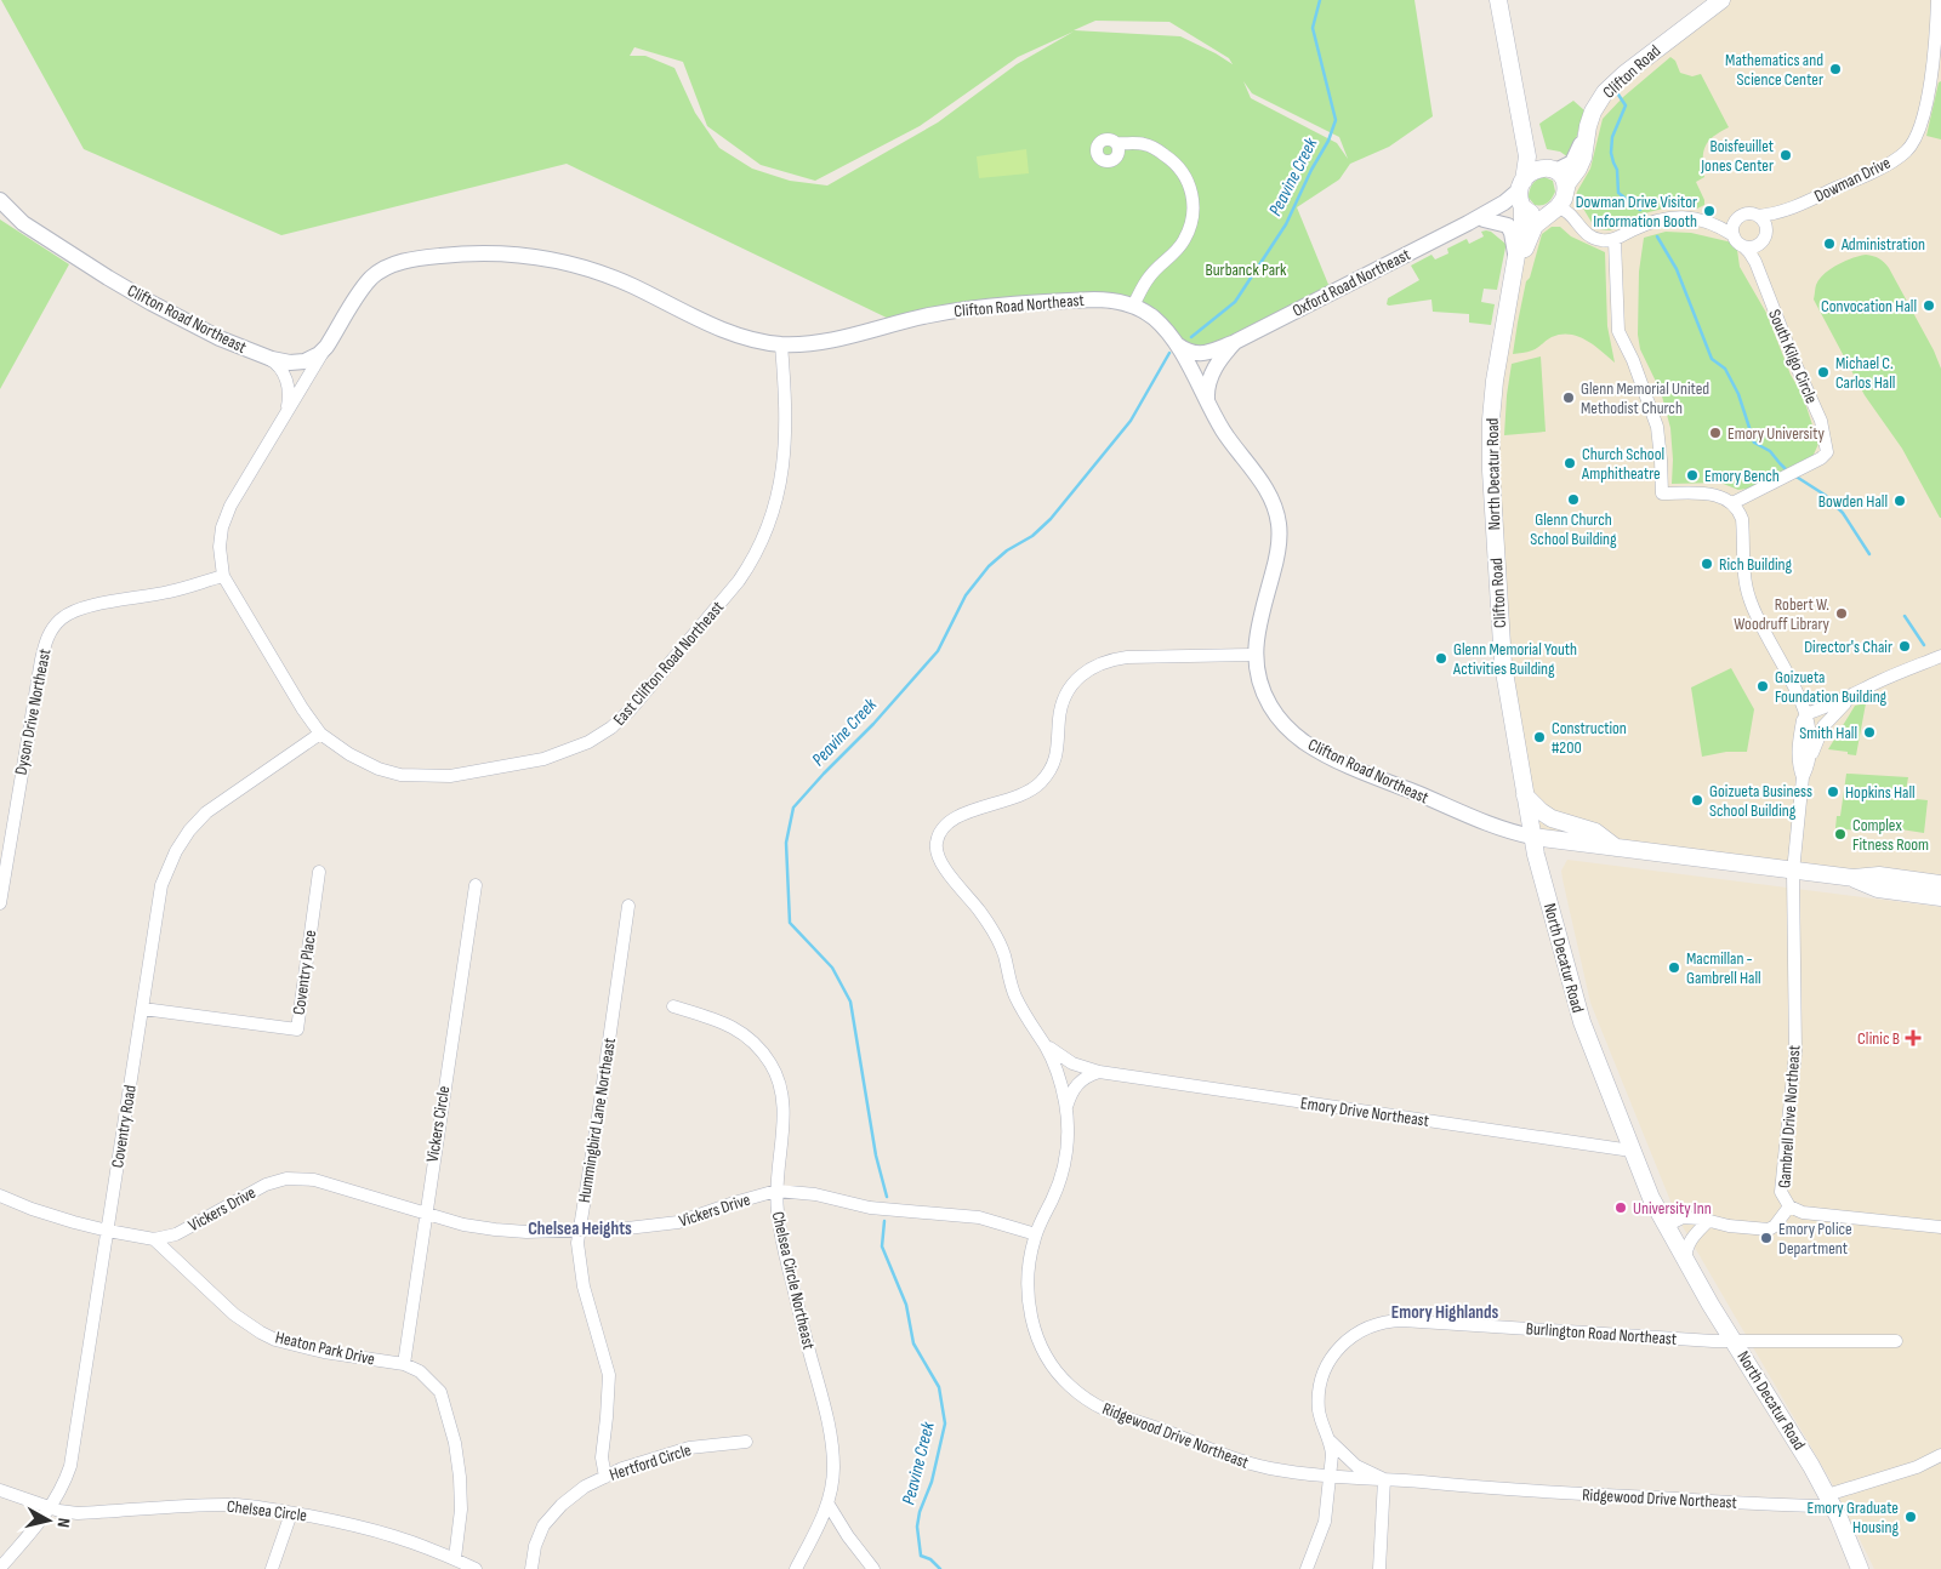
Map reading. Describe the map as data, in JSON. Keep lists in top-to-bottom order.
{
  "streets": {
    "main road": ["Clifton Road", "North Decatur Road"],
    "street": [
      "Dowman Drive",
      "Oxford Road Northeast",
      "Clifton Road Northeast",
      "South Kilgo Circle",
      "East Clifton Road Northeast",
      "Dyson Drive Northeast",
      "Coventry Place",
      "Emory Drive Northeast",
      "Gambrell Drive Northeast",
      "Hummingbird Lane Northeast",
      "Vickers Circle",
      "Coventry Road",
      "Vickers Drive",
      "Chelsea Circle Northeast",
      "Burlington Road Northeast",
      "Heaton Park Drive",
      "Ridgewood Drive Northeast",
      "Hertford Circle",
      "Chelsea Circle"
    ]
  },
  "crossings": [
    ["Clifton Road", "North Decatur Road"],
    ["Dowman Drive", "South Kilgo Circle"],
    ["Oxford Road Northeast", "Clifton Road Northeast"],
    ["Clifton Road Northeast", "North Decatur Road"],
    ["Clifton Road Northeast", "East Clifton Road Northeast"],
    ["Clifton Road Northeast", "Ridgewood Drive Northeast"],
    ["North Decatur Road", "Emory Drive Northeast"],
    ["North Decatur Road", "Burlington Road Northeast"],
    ["North Decatur Road", "Ridgewood Drive Northeast"],
    ["East Clifton Road Northeast", "Dyson Drive Northeast"],
    ["East Clifton Road Northeast", "Coventry Road"],
    ["Coventry Place", "Coventry Road"],
    ["Emory Drive Northeast", "Ridgewood Drive Northeast"],
    ["Hummingbird Lane Northeast", "Vickers Drive"],
    ["Hummingbird Lane Northeast", "Hertford Circle"],
    ["Vickers Circle", "Vickers Drive"],
    ["Vickers Circle", "Heaton Park Drive"],
    ["Coventry Road", "Chelsea Circle"],
    ["Vickers Drive", "Chelsea Circle Northeast"],
    ["Vickers Drive", "Heaton Park Drive"],
    ["Vickers Drive", "Ridgewood Drive Northeast"],
    ["Burlington Road Northeast", "Ridgewood Drive Northeast"],
    ["Heaton Park Drive", "Chelsea Circle"]
  ],
  "districts": ["Chelsea Heights", "Emory Highlands"],
  "water": ["Peavine Creek"],
  "parks": ["Burbanck Park"],
  "places": {
    "other": [
      "Mathematics and Science Center",
      "Boisfeuillet Jones Center",
      "Dowman Drive Visitor Information Booth",
      "Administration",
      "Convocation Hall",
      "Michael C. Carlos Hall",
      "Glenn Memorial United Methodist Church",
      "Emory University",
      "Church School Amphitheatre",
      "Emory Bench",
      "Glenn Church School Building",
      "Bowden Hall",
      "Rich Building",
      "Robert W. Woodruff Library",
      "Director's Chair",
      "Glenn Memorial Youth Activities Building",
      "Goizueta Foundation Building",
      "Smith Hall",
      "Construction #200",
      "Hopkins Hall",
      "Goizueta Business School Building",
      "Complex Fitness Room",
      "Macmillan - Gambrell Hall",
      "University Inn",
      "Emory Police Department",
      "Emory Graduate Housing"
    ],
    "health": ["Clinic B"]
  },
  "north": "right"
}
